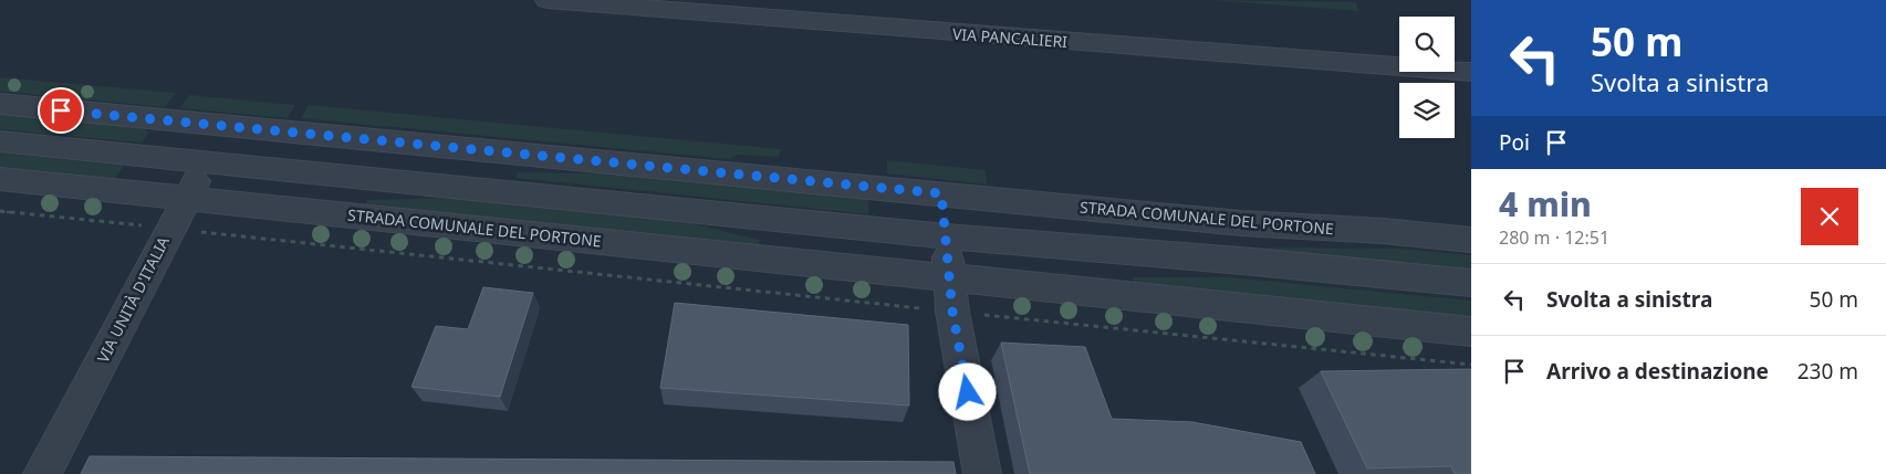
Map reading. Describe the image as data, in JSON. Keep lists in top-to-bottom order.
{
  "streets": {
    "street": ["VIA PANCALIERI", "STRADA COMUNALE DEL PORTONE", "VIA UNITÀ D'ITALIA"]
  },
  "crossings": [
    ["STRADA COMUNALE DEL PORTONE", "VIA UNITÀ D'ITALIA"]
  ],
  "page": {
    "turn": ["50 m", "Svolta a sinistra"],
    "then": "Poi",
    "heading": ["4 min", "280 m · 12:51"],
    "list": [
      {
        "name": "Svolta a sinistra",
        "value": "50 m"
      },
      {
        "name": "Arrivo a destinazione",
        "value": "230 m"
      }
    ]
  }
}
